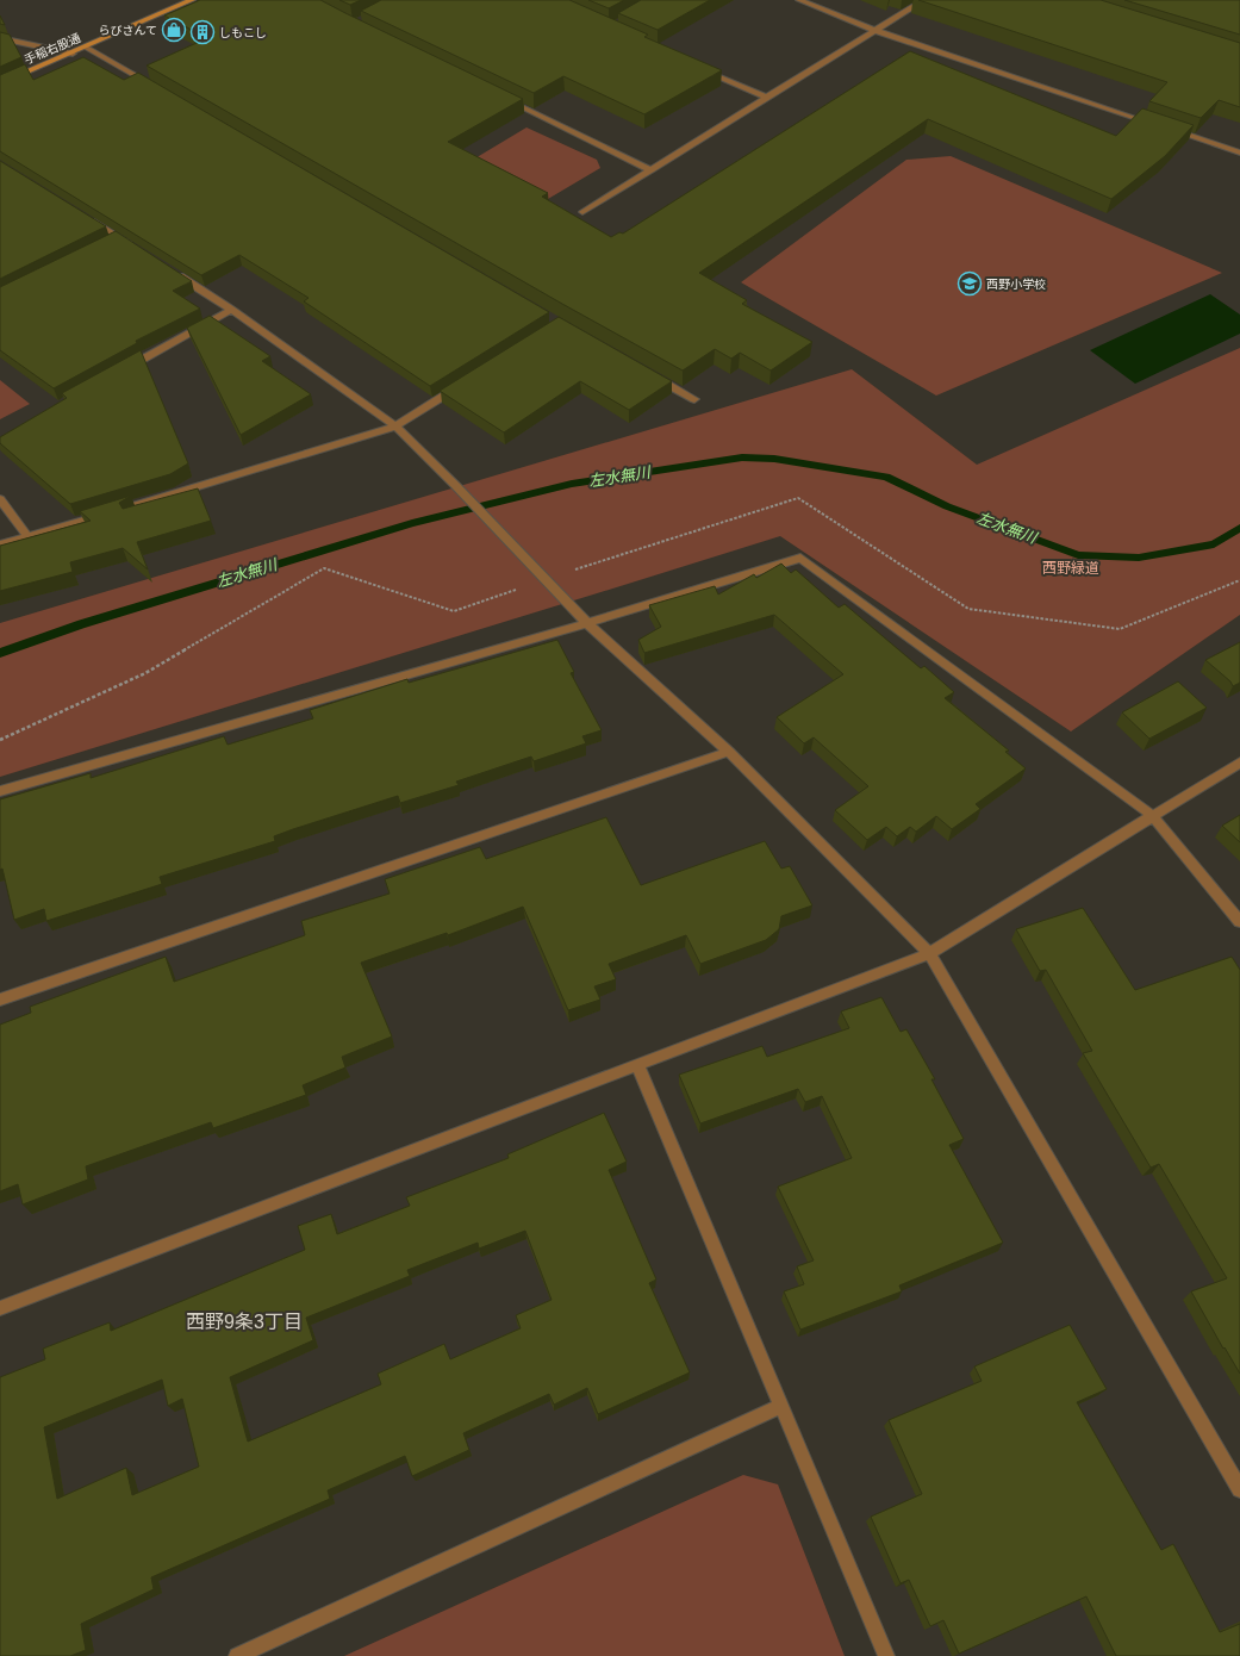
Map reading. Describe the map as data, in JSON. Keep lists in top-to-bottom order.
{
  "streets": {
    "street": ["手稲右股通"]
  },
  "districts": ["西野9条3丁目"],
  "water": ["左水無川"],
  "parks": ["西野緑道"],
  "places": {
    "shop": ["らびさんて"],
    "building": ["しもこし"],
    "school or university": ["西野小学校"]
  }
}
